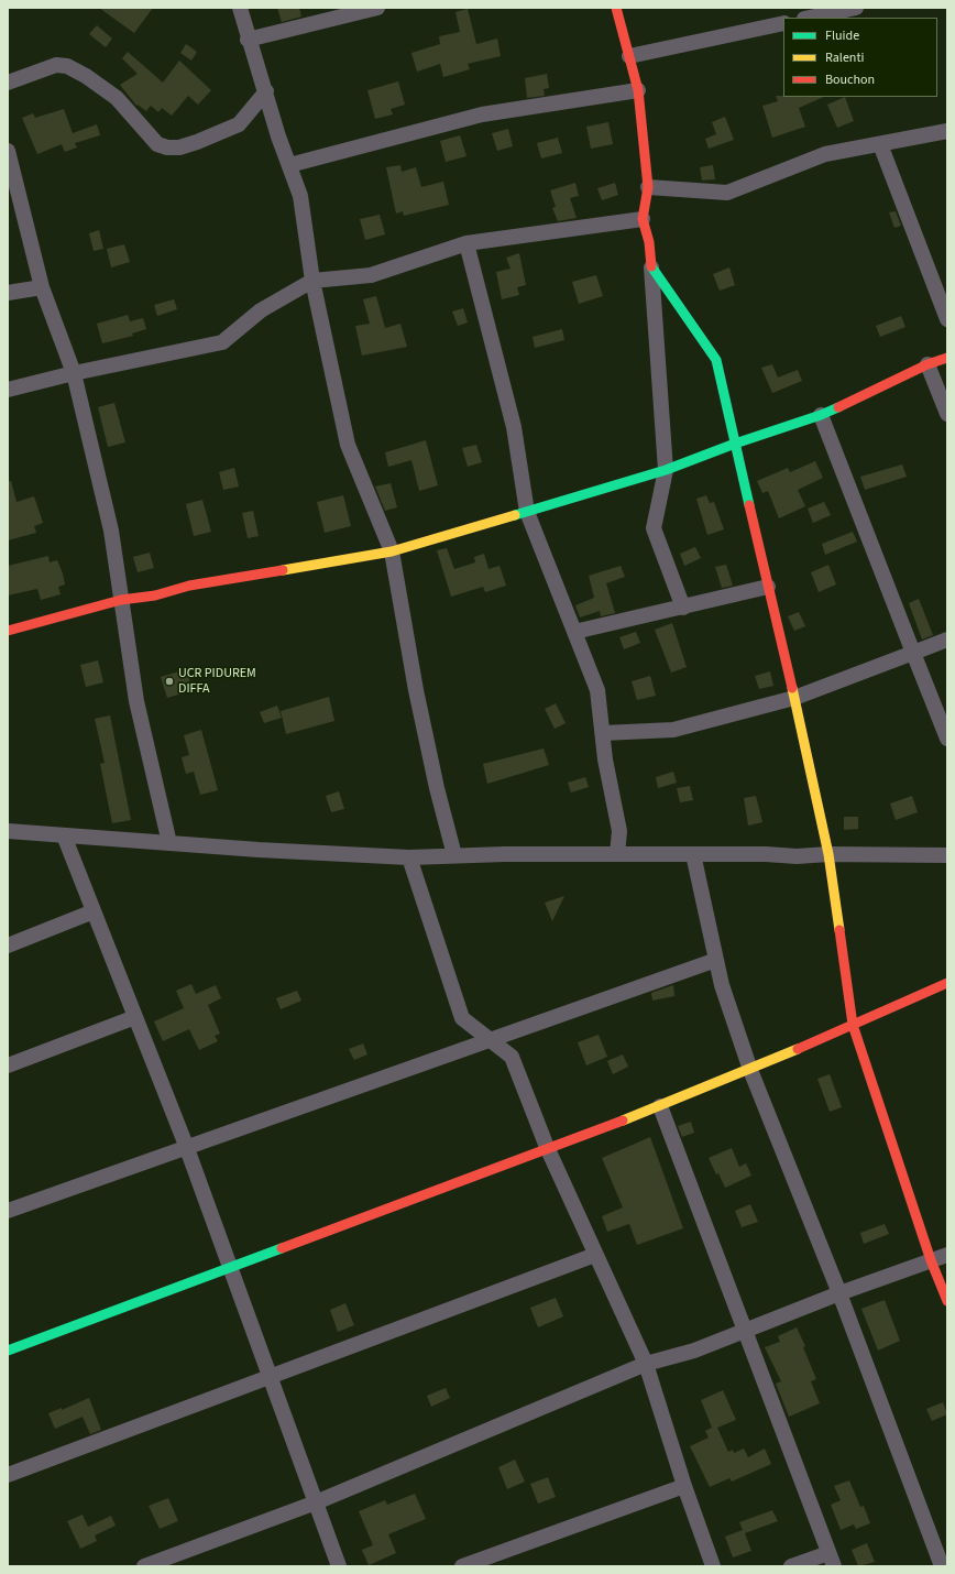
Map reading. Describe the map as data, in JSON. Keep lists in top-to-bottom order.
{
  "places": ["UCR PIDUREM DIFFA"],
  "legend": ["Fluide", "Ralenti", "Bouchon"]
}
